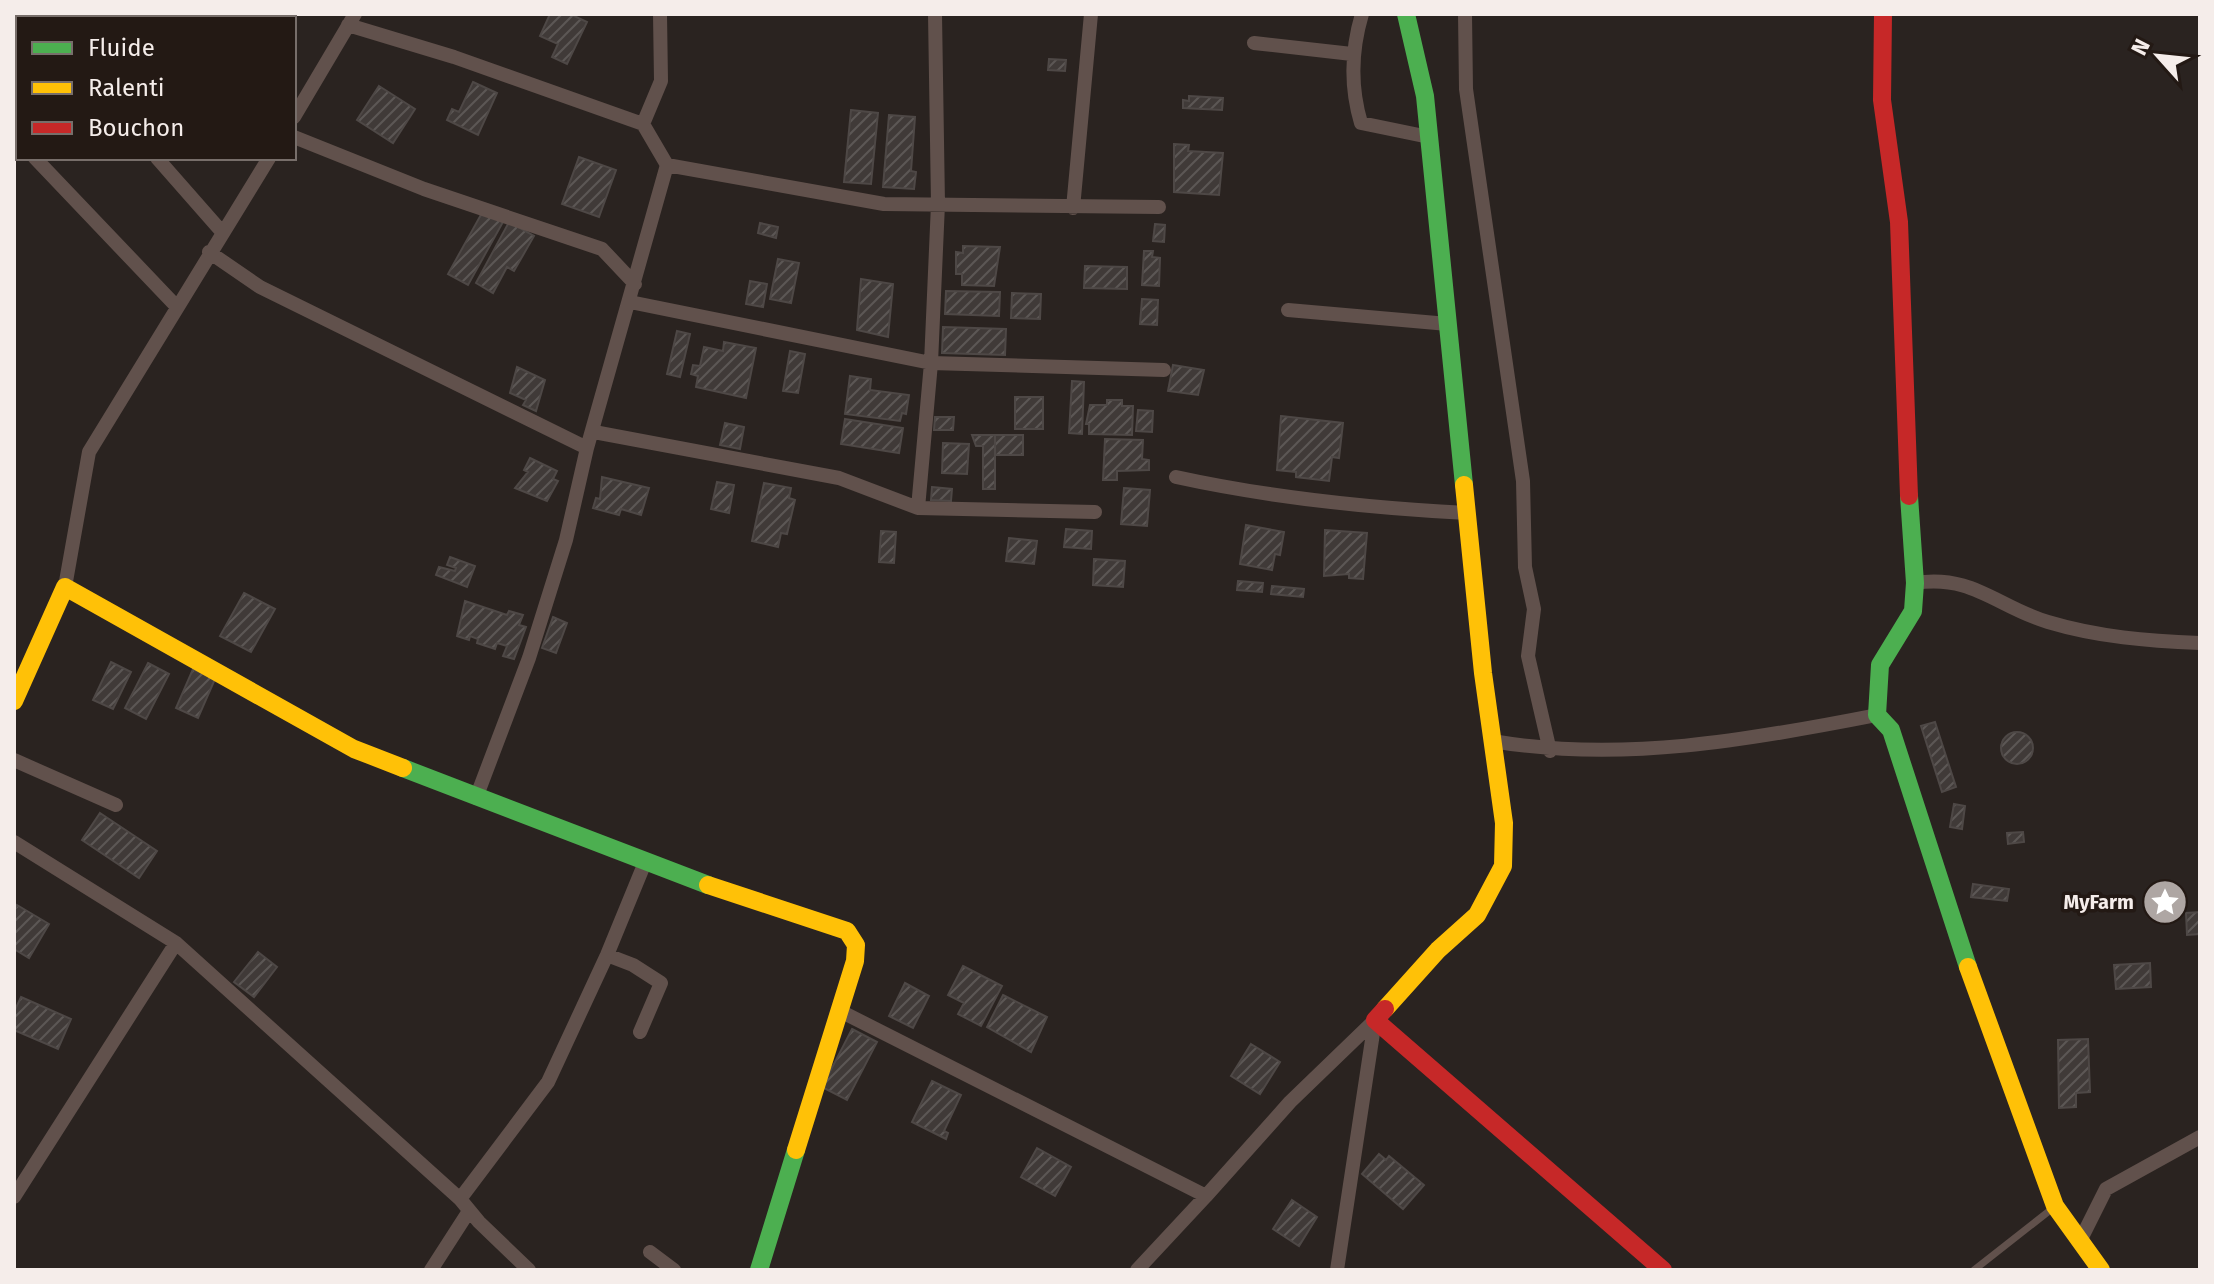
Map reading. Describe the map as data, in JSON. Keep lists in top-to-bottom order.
{
  "places": {
    "place": ["MyFarm"]
  },
  "legend": ["Fluide", "Ralenti", "Bouchon"],
  "north": "top left"
}
